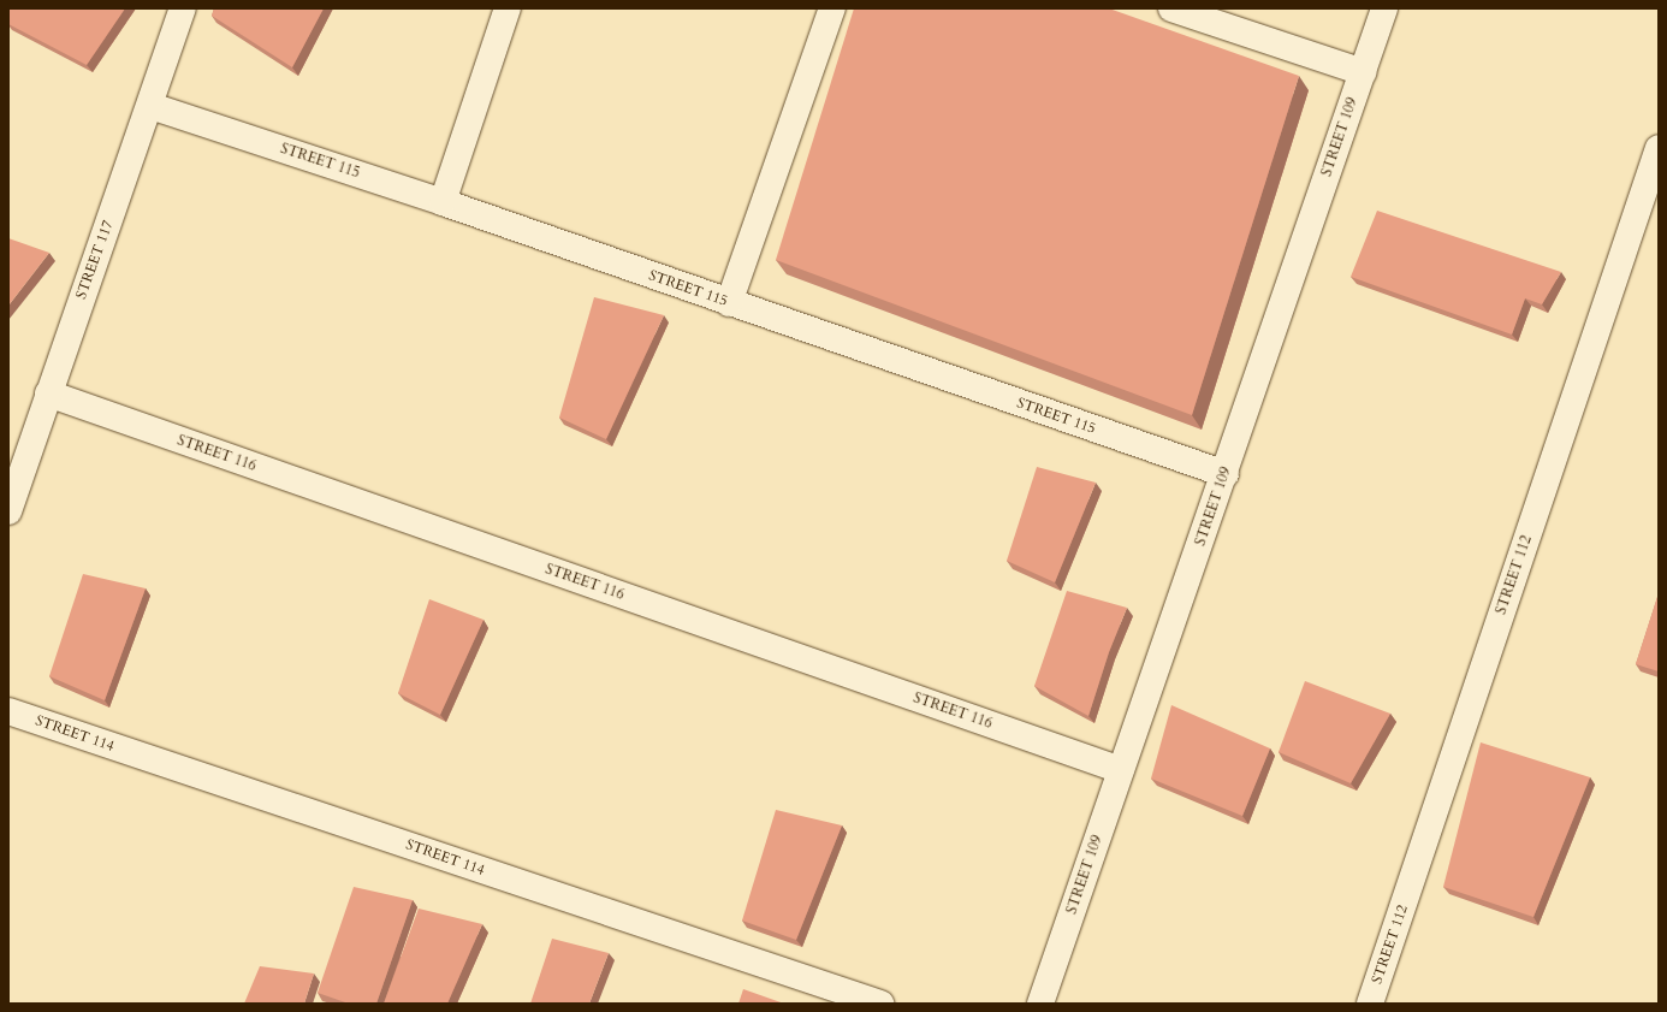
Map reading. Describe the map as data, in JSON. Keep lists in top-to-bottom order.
{
  "streets": {
    "street": [
      "STREET 109",
      "STREET 115",
      "STREET 117",
      "STREET 116",
      "STREET 112",
      "STREET 114"
    ]
  },
  "crossings": [
    ["STREET 109", "STREET 115"],
    ["STREET 109", "STREET 116"],
    ["STREET 115", "STREET 117"],
    ["STREET 117", "STREET 116"]
  ]
}
